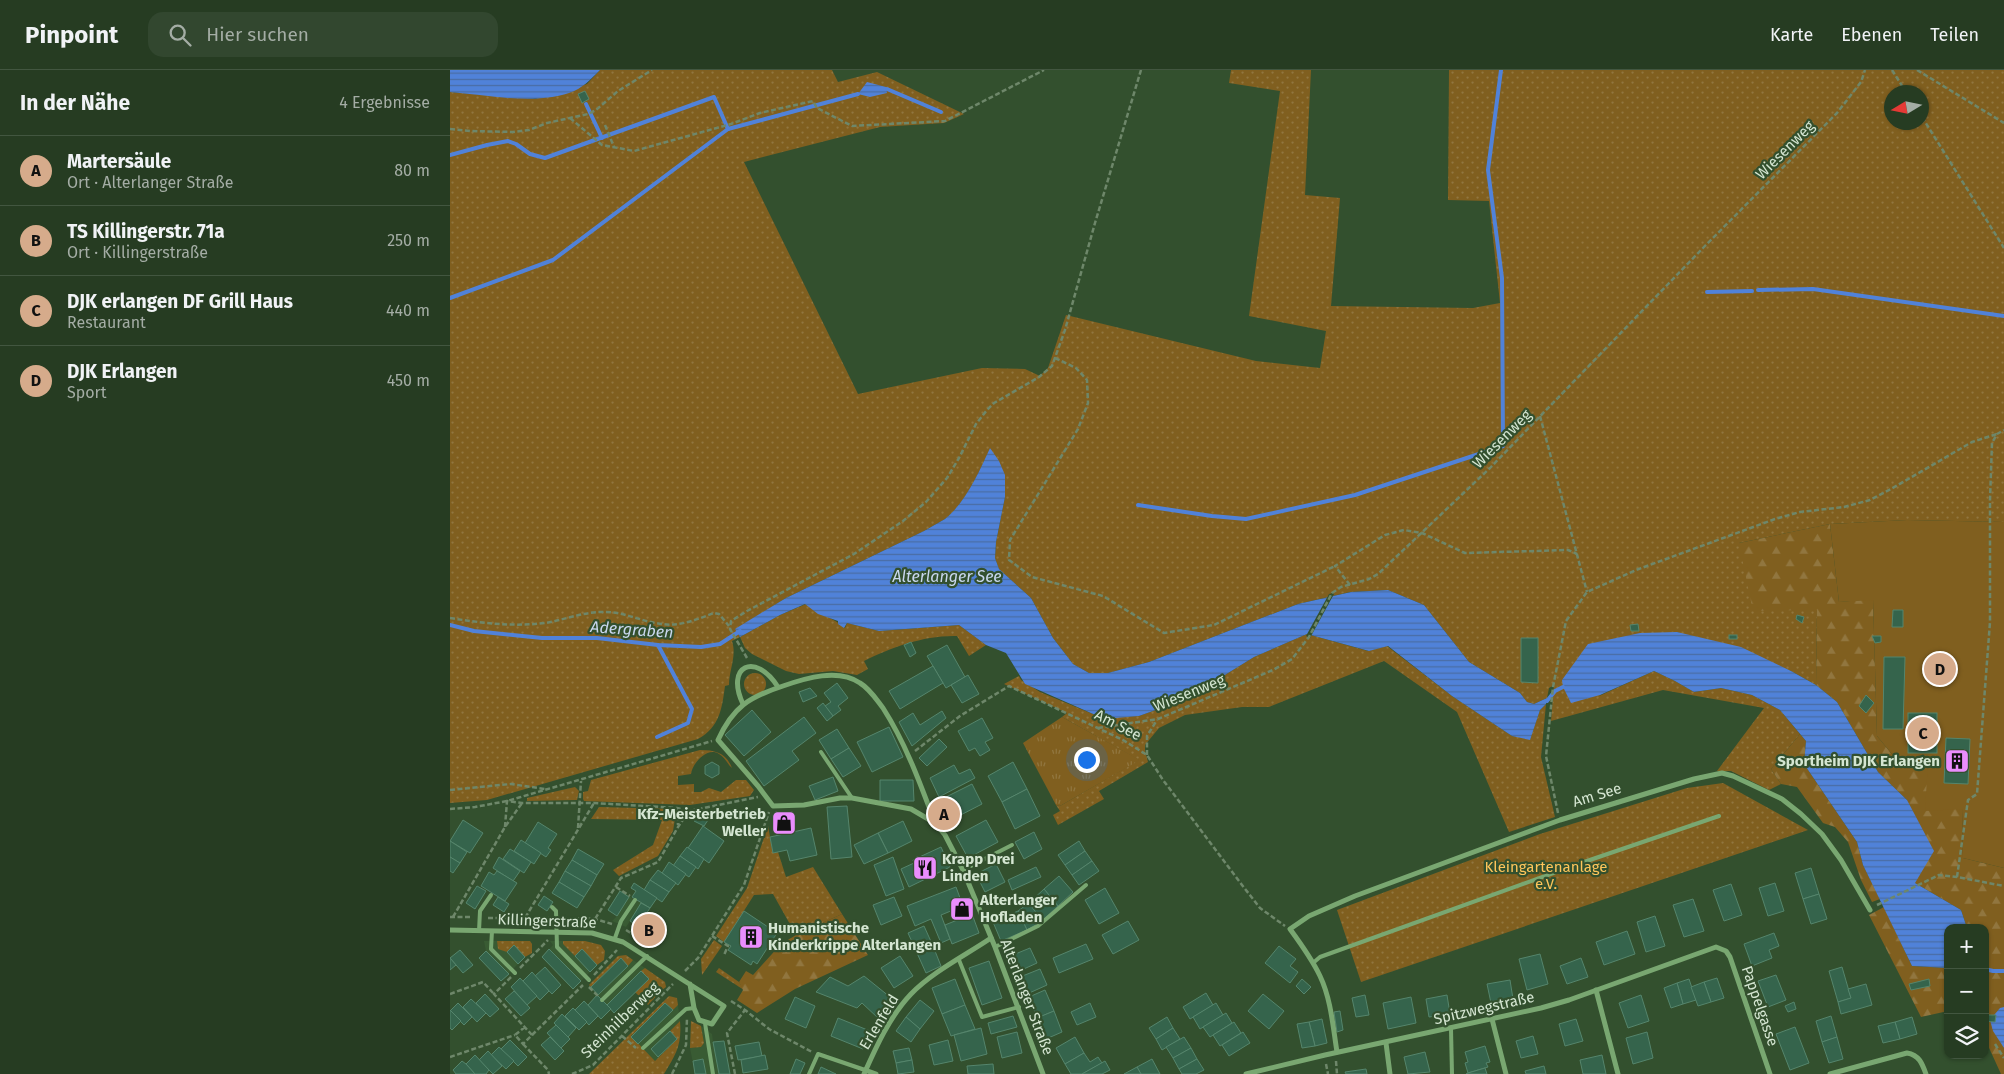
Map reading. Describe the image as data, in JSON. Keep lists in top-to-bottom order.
{
  "streets": {
    "street": [
      "Am See",
      "Killingerstraße",
      "Alterlanger Straße",
      "Pappelgasse",
      "Spitzwegstraße",
      "Erlenfeld"
    ],
    "path": ["Wiesenweg", "Steinhilberweg"]
  },
  "crossings": [
    ["Wiesenweg", "Am See"],
    ["Am See", "Alterlanger Straße"],
    ["Killingerstraße", "Steinhilberweg"],
    ["Alterlanger Straße", "Steinhilberweg"],
    ["Alterlanger Straße", "Erlenfeld"],
    ["Pappelgasse", "Spitzwegstraße"]
  ],
  "water": ["Alterlanger See", "Adergraben"],
  "parks": ["Kleingartenanlage e.V."],
  "places": {
    "building": ["Sportheim DJK Erlangen", "Humanistische Kinderkrippe Alterlangen"],
    "shop": ["Kfz-Meisterbetrieb Weller", "Alterlanger Hofladen"],
    "restaurant": ["Krapp Drei Linden"]
  },
  "north": "left",
  "page": {
    "header": "Pinpoint",
    "search": "Hier suchen",
    "nav": ["Karte", "Ebenen", "Teilen"],
    "heading": ["In der Nähe", "4 Ergebnisse"],
    "list": [
      {
        "mark": "A",
        "name": "Martersäule",
        "note": "Ort · Alterlanger Straße",
        "value": "80 m"
      },
      {
        "mark": "B",
        "name": "TS Killingerstr. 71a",
        "note": "Ort · Killingerstraße",
        "value": "250 m"
      },
      {
        "mark": "C",
        "name": "DJK erlangen DF Grill Haus",
        "note": "Restaurant",
        "value": "440 m"
      },
      {
        "mark": "D",
        "name": "DJK Erlangen",
        "note": "Sport",
        "value": "450 m"
      }
    ],
    "pins": [
      "D",
      "C",
      "A",
      "B"
    ],
    "map_buttons": ["+", "−"]
  }
}
